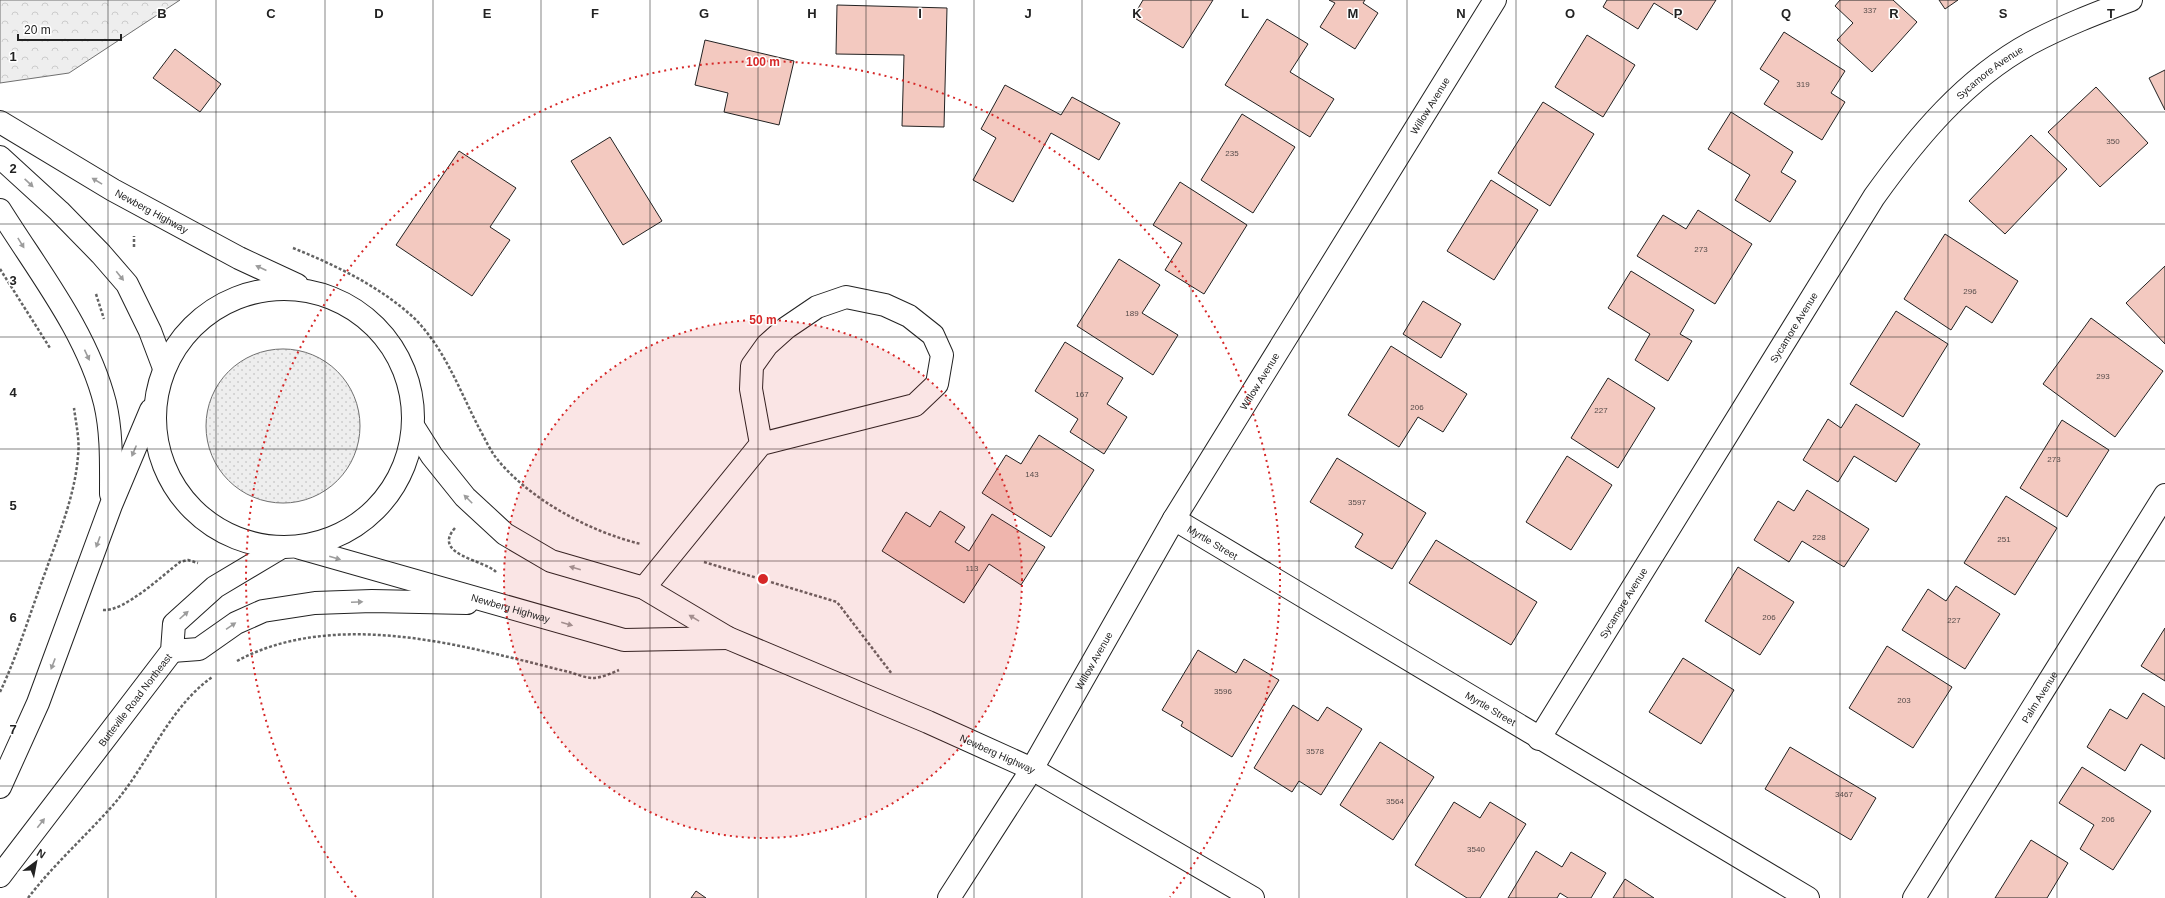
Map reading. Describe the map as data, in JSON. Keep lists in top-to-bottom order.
{
  "streets": {
    "main road": [
      "Sycamore Avenue",
      "Willow Avenue",
      "Newberg Highway",
      "Myrtle Street",
      "Palm Avenue",
      "Butteville Road Northeast"
    ]
  },
  "crossings": [
    ["Sycamore Avenue", "Myrtle Street"],
    ["Willow Avenue", "Newberg Highway"],
    ["Willow Avenue", "Myrtle Street"],
    ["Newberg Highway", "Butteville Road Northeast"]
  ],
  "house_numbers": [
    "337",
    "319",
    "350",
    "235",
    "273",
    "296",
    "189",
    "293",
    "167",
    "206",
    "227",
    "273",
    "143",
    "3597",
    "228",
    "251",
    "113",
    "206",
    "227",
    "3596",
    "203",
    "3578",
    "3467",
    "3564",
    "206",
    "3540"
  ],
  "scale_bar": "20 m",
  "north": "top right",
  "grid": {
    "columns": [
      "B",
      "C",
      "D",
      "E",
      "F",
      "G",
      "H",
      "I",
      "J",
      "K",
      "L",
      "M",
      "N",
      "O",
      "P",
      "Q",
      "R",
      "S",
      "T"
    ],
    "rows": [
      "1",
      "2",
      "3",
      "4",
      "5",
      "6",
      "7"
    ]
  },
  "rings": ["100 m", "50 m"]
}
